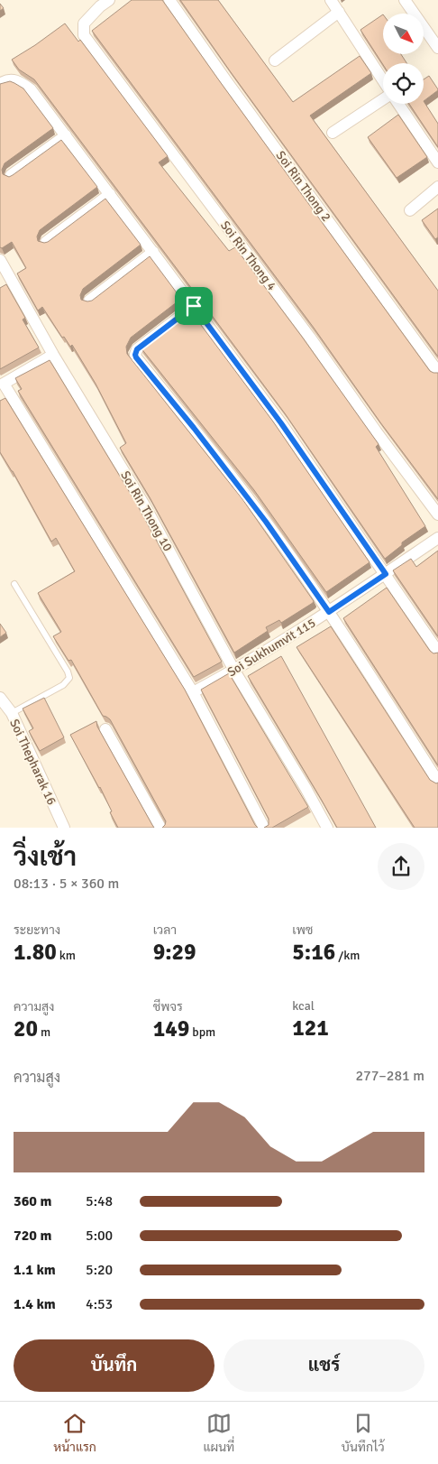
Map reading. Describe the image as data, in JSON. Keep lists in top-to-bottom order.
{
  "streets": {
    "street": [
      "Soi Rin Thong 2",
      "Soi Rin Thong 4",
      "Soi Rin Thong 10",
      "Soi Sukhumvit 115",
      "Soi Thepharak 16"
    ]
  },
  "crossings": [
    ["Soi Rin Thong 10", "Soi Sukhumvit 115"]
  ],
  "north": "bottom right",
  "page": {
    "heading": ["วิ่งเช้า", "08:13 · 5 × 360 m"],
    "stats": [
      ["ระยะทาง", "1.80 km"],
      ["เวลา", "9:29"],
      ["เพซ", "5:16 /km"],
      ["ความสูง", "20 m"],
      ["ชีพจร", "149 bpm"],
      ["kcal", "121"]
    ],
    "chart": ["ความสูง", "277–281 m"],
    "list": [
      {
        "name": "360 m",
        "note": "5:48"
      },
      {
        "name": "720 m",
        "note": "5:00"
      },
      {
        "name": "1.1 km",
        "note": "5:20"
      },
      {
        "name": "1.4 km",
        "note": "4:53"
      }
    ],
    "buttons": ["บันทึก", "แชร์"],
    "tabs": ["หน้าแรก", "แผนที่", "บันทึกไว้"]
  }
}
